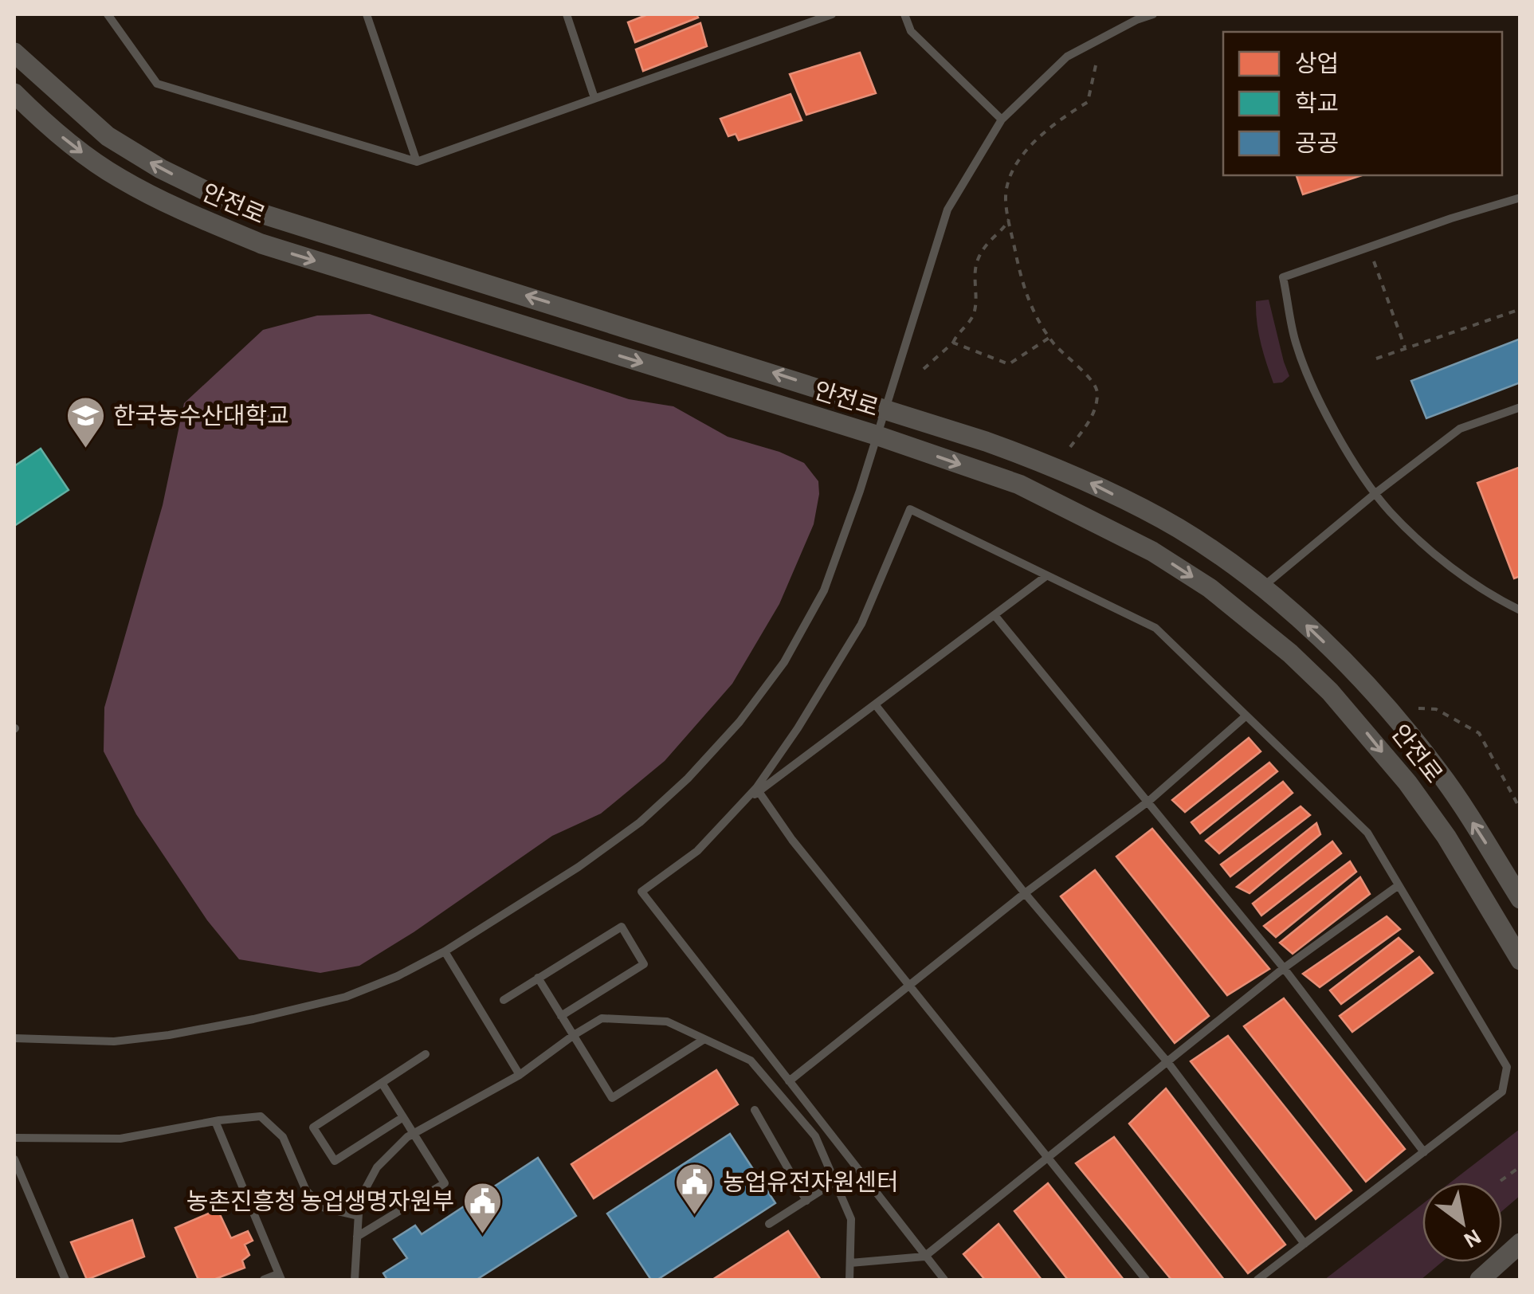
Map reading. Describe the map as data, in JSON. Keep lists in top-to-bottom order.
{
  "streets": {
    "street": ["안전로"]
  },
  "places": {
    "school or university": ["한국농수산대학교"],
    "public building": ["농업유전자원센터", "농촌진흥청 농업생명자원부"]
  },
  "legend": ["상업", "학교", "공공"],
  "north": "bottom right"
}
